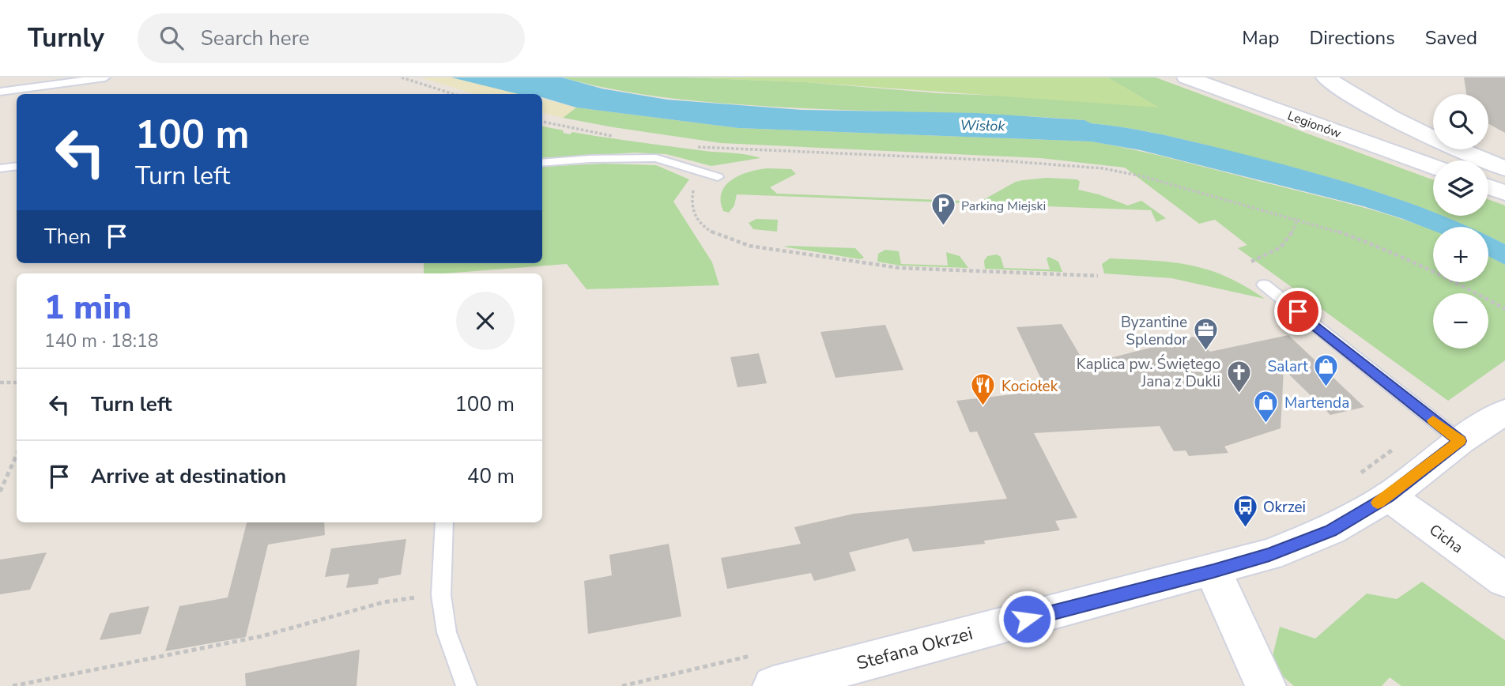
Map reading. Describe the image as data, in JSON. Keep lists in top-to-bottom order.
{
  "streets": {
    "street": ["Legionów", "Cicha", "Stefana Okrzei"]
  },
  "crossings": [
    ["Cicha", "Stefana Okrzei"]
  ],
  "water": ["Wisłok"],
  "places": {
    "parking": ["Parking Miejski"],
    "office": ["Byzantine Splendor"],
    "shop": ["Salart", "Martenda"],
    "church": ["Kaplica pw. Świętego Jana z Dukli"],
    "restaurant": ["Kociołek"],
    "bus stop": ["Okrzei"]
  },
  "page": {
    "header": "Turnly",
    "search": "Search here",
    "nav": ["Map", "Directions", "Saved"],
    "map_buttons": ["+", "−"],
    "turn": ["100 m", "Turn left"],
    "then": "Then",
    "heading": ["1 min", "140 m · 18:18"],
    "list": [
      {
        "name": "Turn left",
        "value": "100 m"
      },
      {
        "name": "Arrive at destination",
        "value": "40 m"
      }
    ]
  }
}
